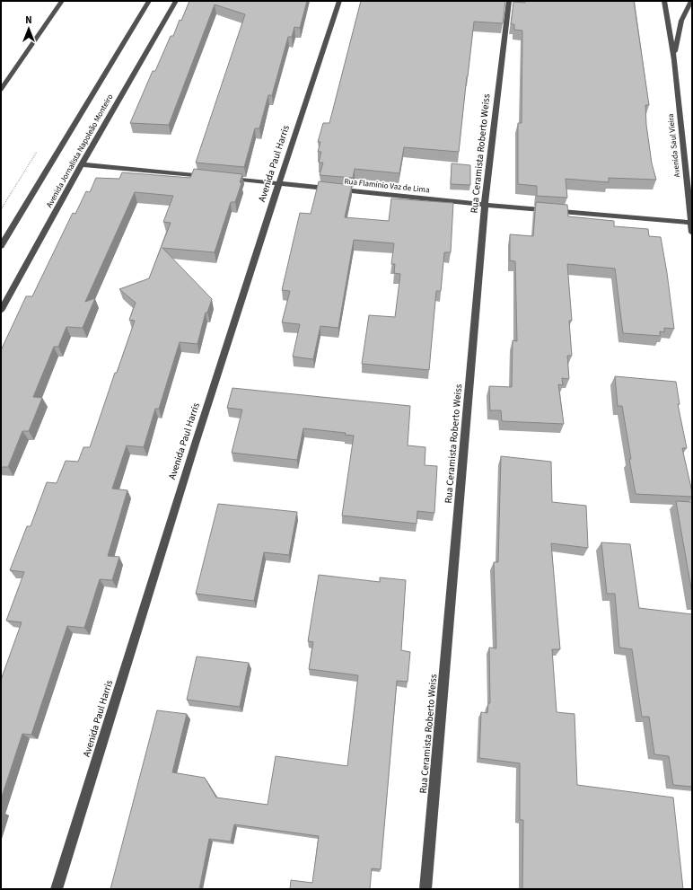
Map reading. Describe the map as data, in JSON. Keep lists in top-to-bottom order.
{
  "streets": {
    "street": [
      "Avenida Saul Vieira",
      "Avenida Jornalista Napoleão Monteiro",
      "Rua Ceramista Roberto Weiss",
      "Avenida Paul Harris",
      "Rua Flamínio Vaz de Lima"
    ]
  },
  "crossings": [
    ["Avenida Saul Vieira", "Rua Flamínio Vaz de Lima"],
    ["Rua Ceramista Roberto Weiss", "Rua Flamínio Vaz de Lima"],
    ["Avenida Paul Harris", "Rua Flamínio Vaz de Lima"]
  ],
  "north": "top"
}
